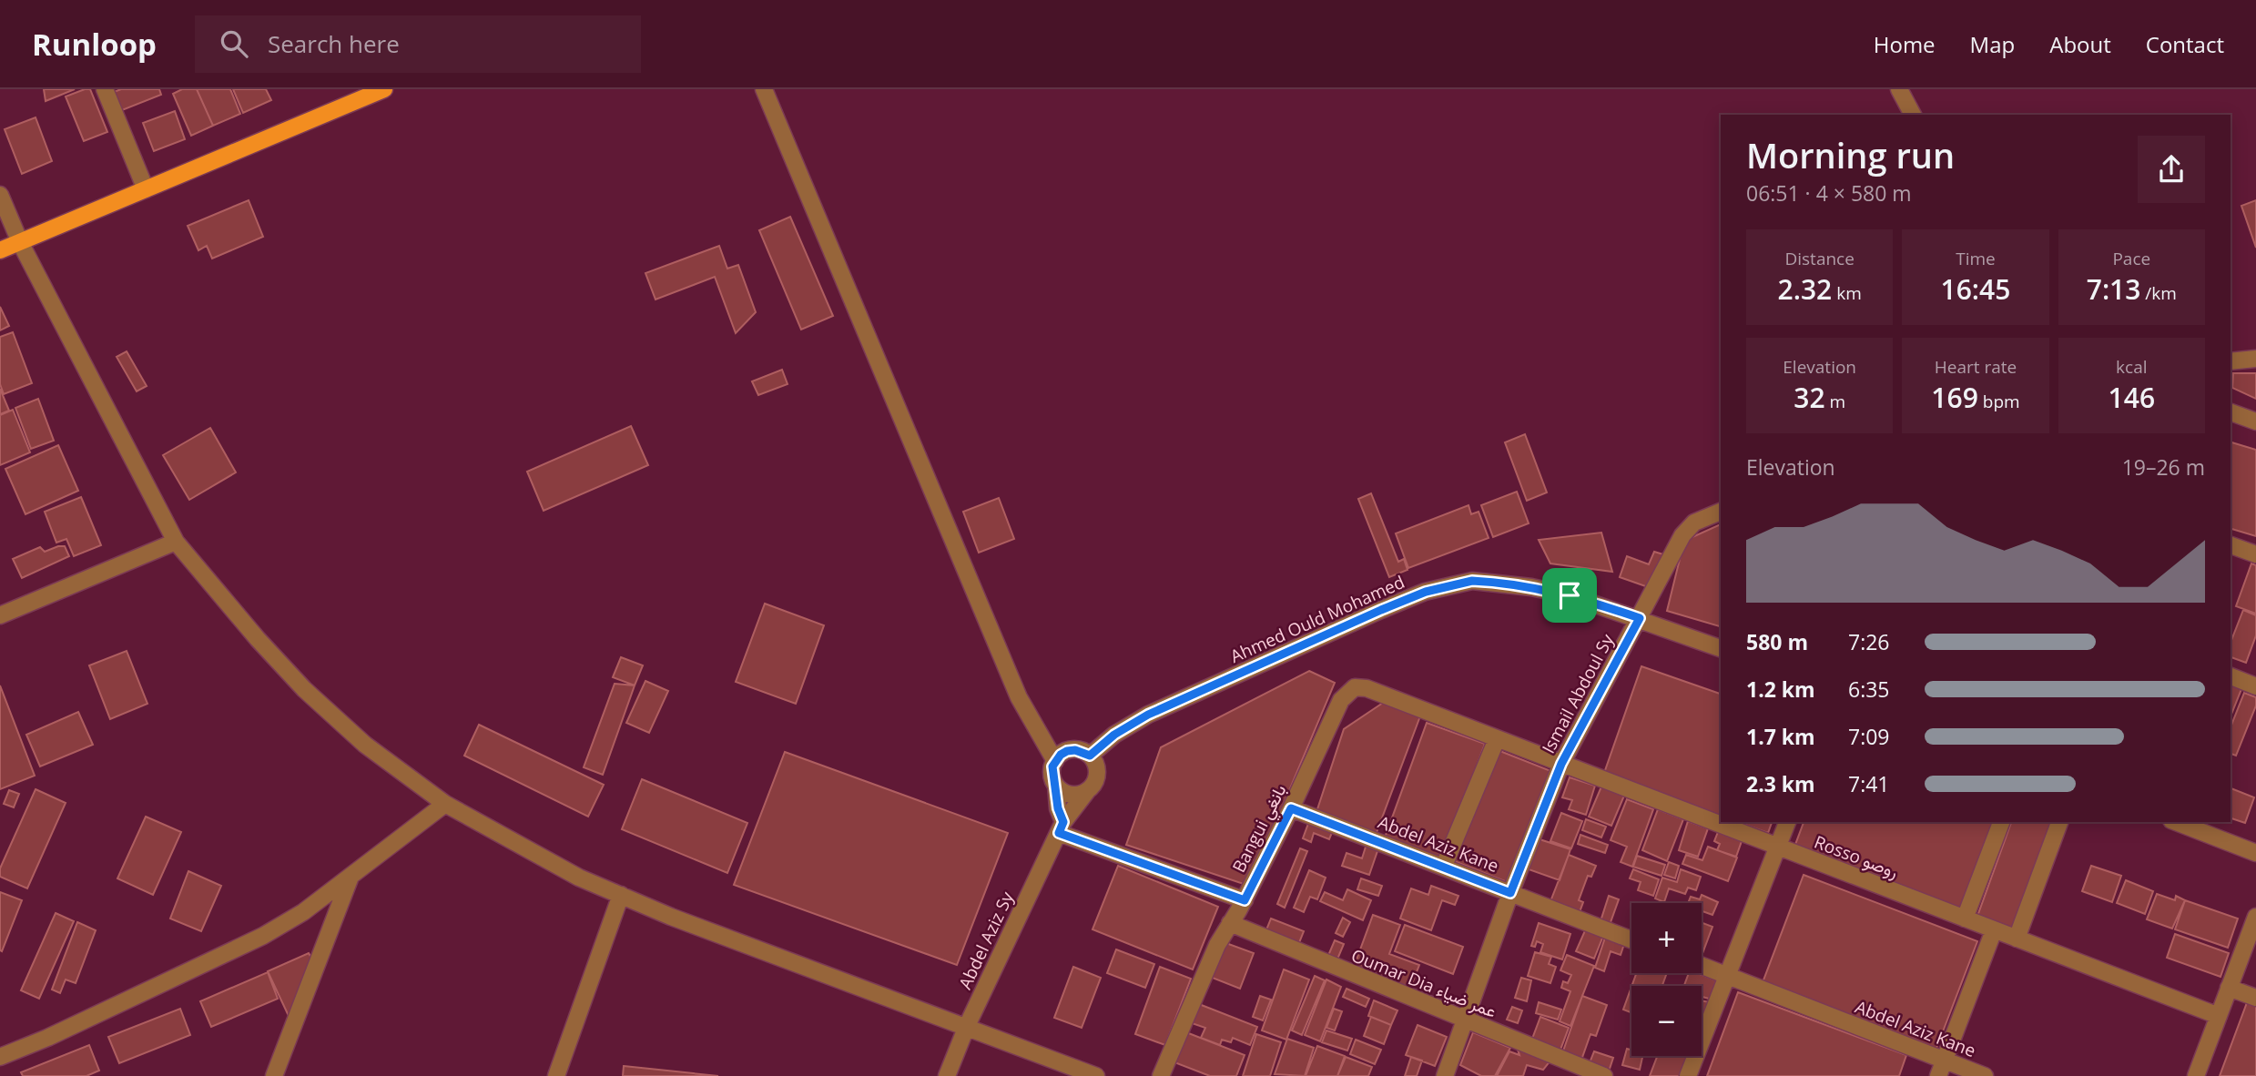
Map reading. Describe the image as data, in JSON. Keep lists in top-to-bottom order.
{
  "streets": {
    "street": [
      "Ahmed Ould Mohamed",
      "Ismail Abdoul Sy",
      "Bangui بانغي",
      "Abdel Aziz Kane",
      "Rosso روصو",
      "Abdel Aziz Sy",
      "Oumar Dia عمر ضياء"
    ]
  },
  "crossings": [
    ["Ahmed Ould Mohamed", "Ismail Abdoul Sy"],
    ["Ahmed Ould Mohamed", "Abdel Aziz Sy"],
    ["Ismail Abdoul Sy", "Abdel Aziz Kane"],
    ["Ismail Abdoul Sy", "Rosso روصو"],
    ["Ismail Abdoul Sy", "Oumar Dia عمر ضياء"],
    ["Bangui بانغي", "Abdel Aziz Kane"],
    ["Bangui بانغي", "Rosso روصو"],
    ["Bangui بانغي", "Oumar Dia عمر ضياء"]
  ],
  "page": {
    "header": "Runloop",
    "search": "Search here",
    "nav": [
      "Home",
      "Map",
      "About",
      "Contact"
    ],
    "heading": ["Morning run", "06:51 · 4 × 580 m"],
    "stats": [
      ["Distance", "2.32 km"],
      ["Time", "16:45"],
      ["Pace", "7:13 /km"],
      ["Elevation", "32 m"],
      ["Heart rate", "169 bpm"],
      ["kcal", "146"]
    ],
    "chart": ["Elevation", "19–26 m"],
    "list": [
      {
        "name": "580 m",
        "note": "7:26"
      },
      {
        "name": "1.2 km",
        "note": "6:35"
      },
      {
        "name": "1.7 km",
        "note": "7:09"
      },
      {
        "name": "2.3 km",
        "note": "7:41"
      }
    ],
    "map_buttons": ["+", "−"]
  }
}
